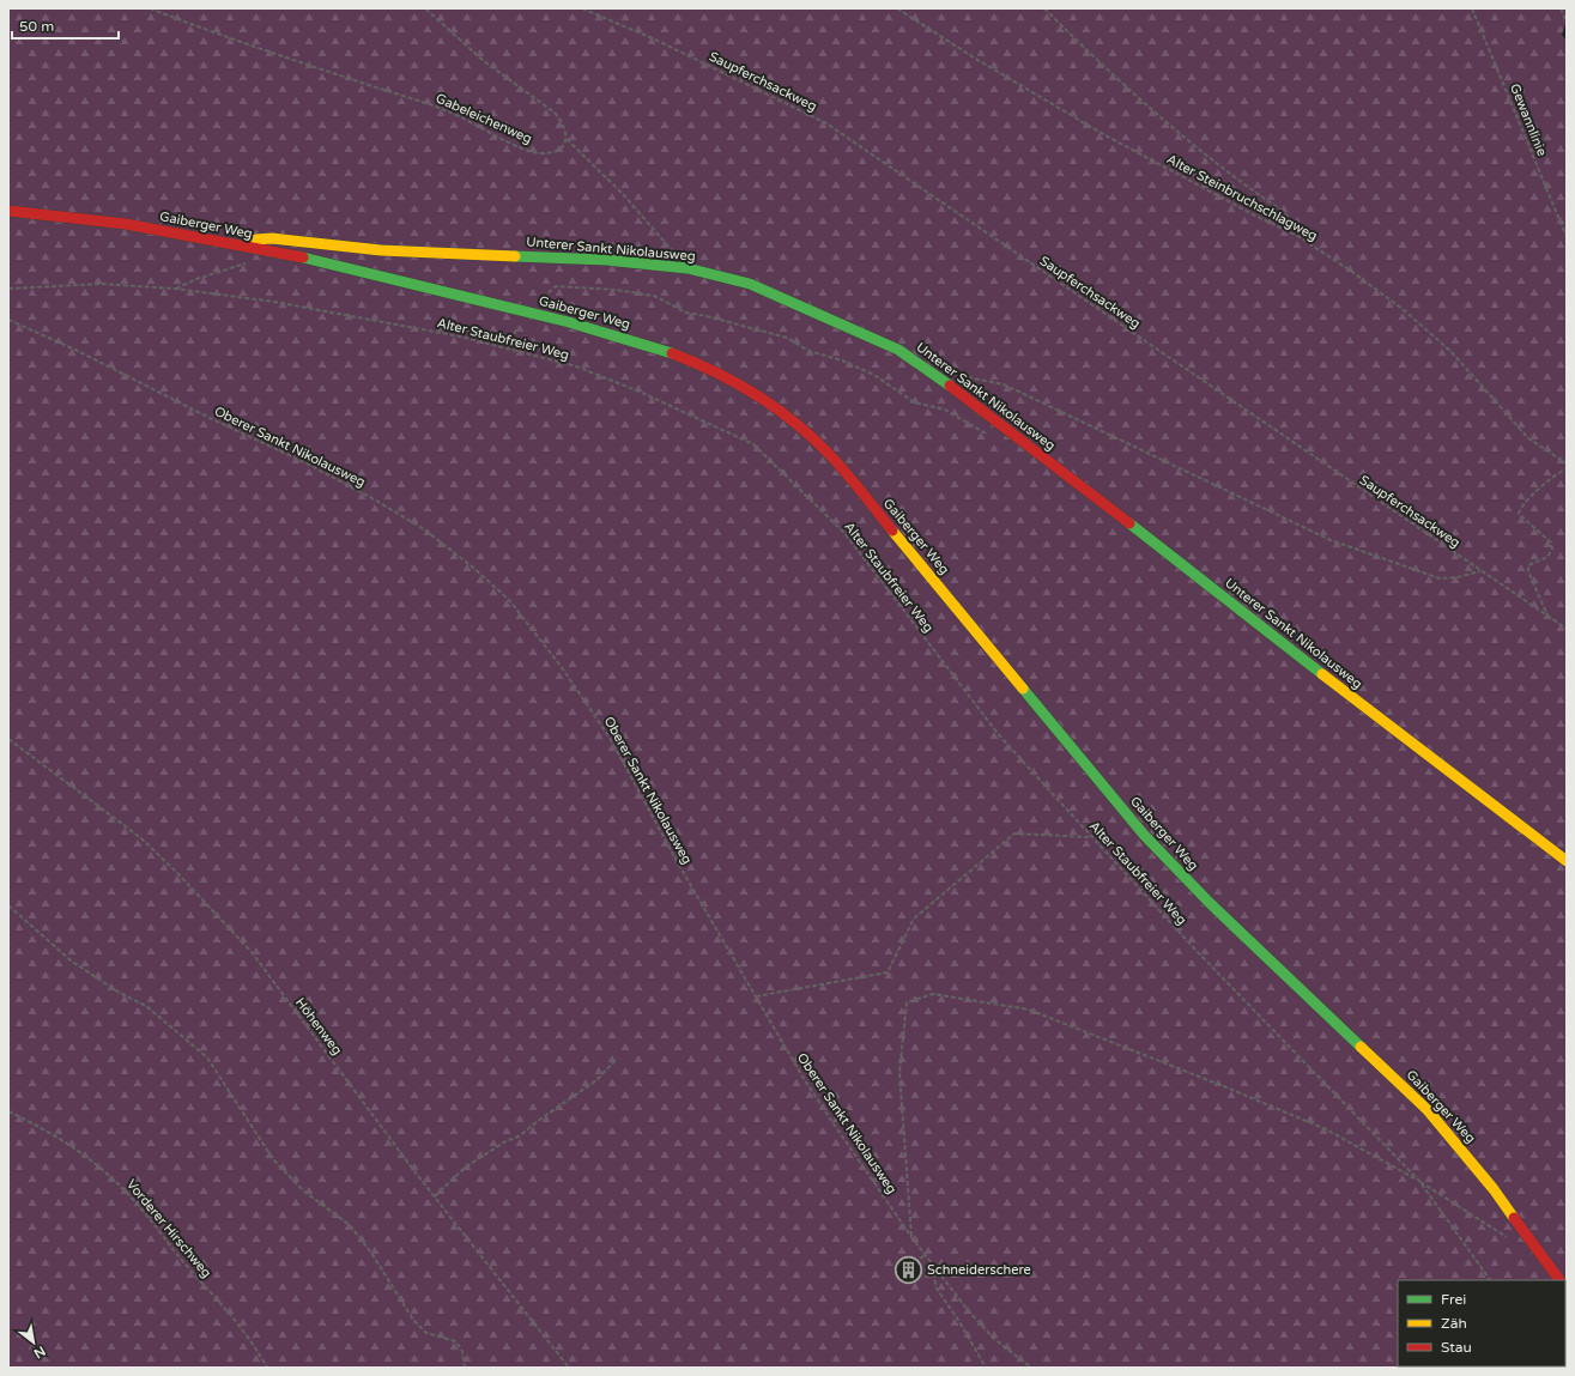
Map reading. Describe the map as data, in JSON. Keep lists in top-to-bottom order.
{
  "streets": {
    "street": ["Gaiberger Weg", "Unterer Sankt Nikolausweg"],
    "path": [
      "Saupferchsackweg",
      "Gabeleichenweg",
      "Gewannlinie",
      "Alter Steinbruchschlagweg",
      "Alter Staubfreier Weg",
      "Oberer Sankt Nikolausweg",
      "Höhenweg",
      "Vorderer Hirschweg"
    ]
  },
  "crossings": [
    ["Gaiberger Weg", "Unterer Sankt Nikolausweg"]
  ],
  "places": {
    "building": ["Schneiderschere"]
  },
  "legend": ["Frei", "Zäh", "Stau"],
  "scale_bar": "50 m",
  "north": "bottom right"
}
